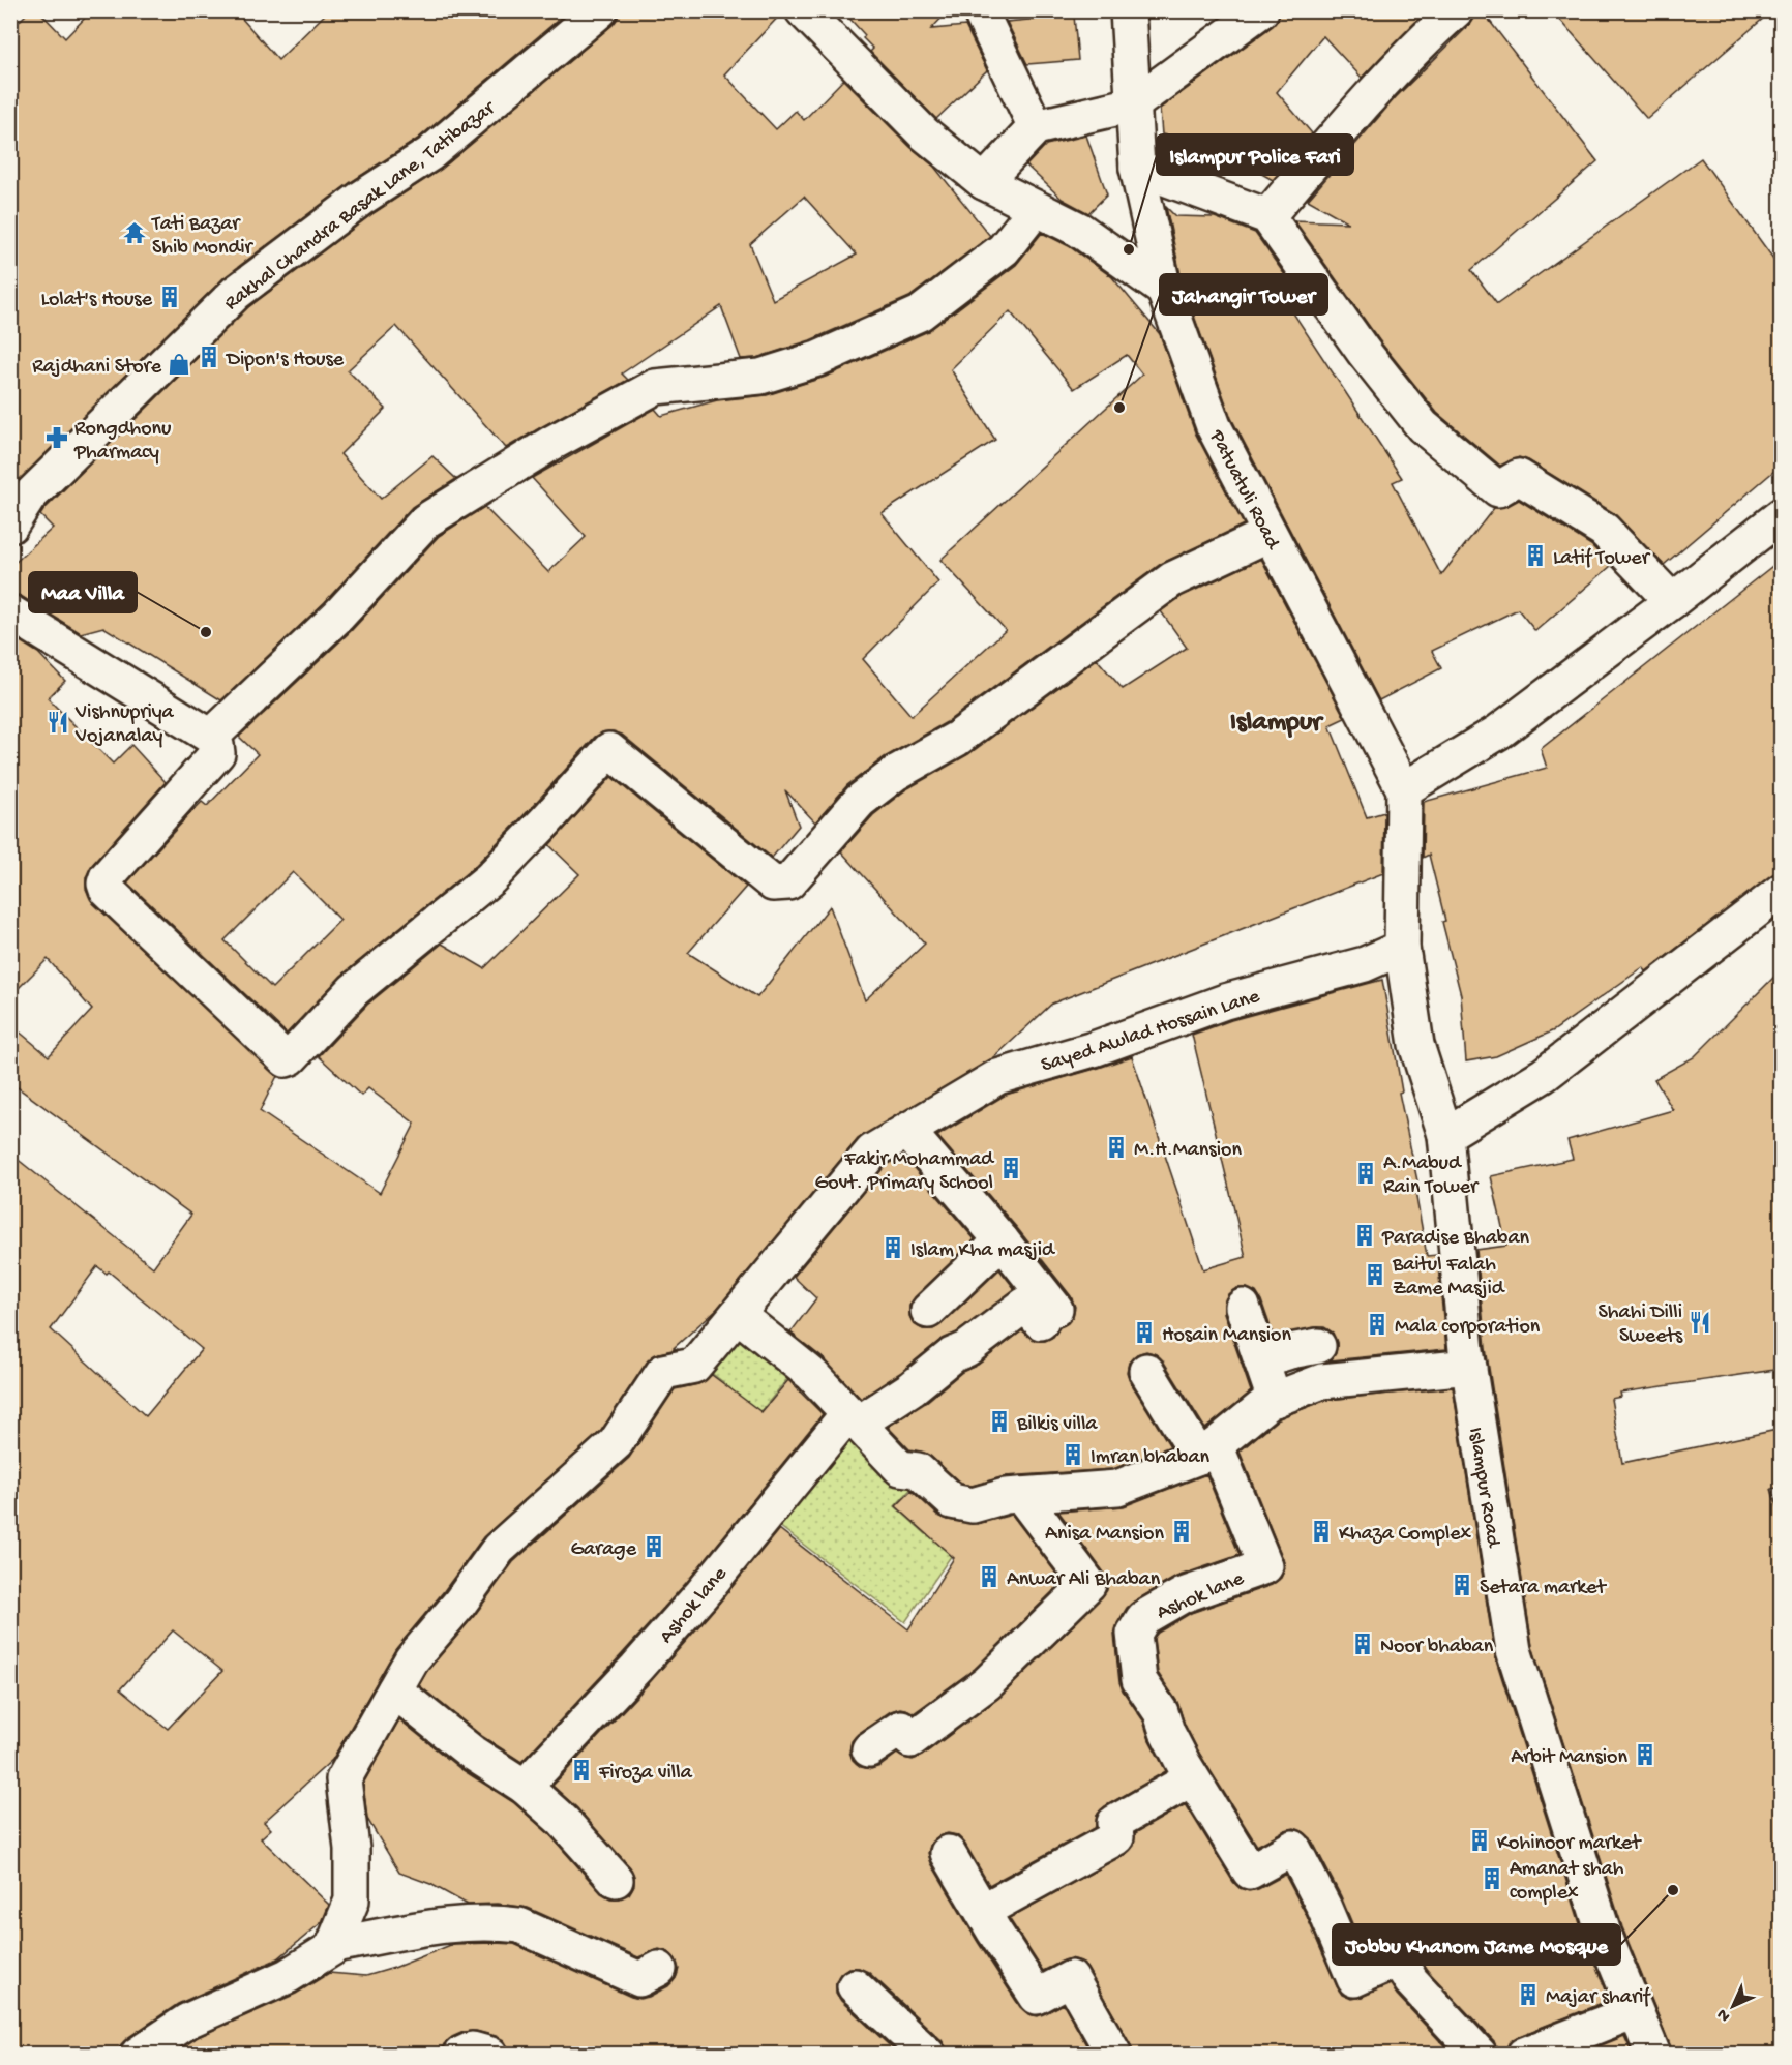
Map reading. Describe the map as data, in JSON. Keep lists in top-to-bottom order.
{
  "streets": {
    "street": [
      "Rakhal Chandra Basak Lane, Tatibazar",
      "Patuatuli Road",
      "Sayed Awlad Hossain Lane",
      "Islampur Road",
      "Ashok lane"
    ]
  },
  "crossings": [
    ["Patuatuli Road", "Sayed Awlad Hossain Lane"],
    ["Patuatuli Road", "Islampur Road"],
    ["Sayed Awlad Hossain Lane", "Islampur Road"]
  ],
  "districts": ["Islampur"],
  "places": {
    "temple": ["Tati Bazar Shib Mondir"],
    "other": [
      "Islampur Police Fari",
      "Jahangir Tower",
      "Maa Villa",
      "Jobbu Khanom Jame Mosque"
    ],
    "building": [
      "Lolat's House",
      "Dipon's House",
      "Latif Tower",
      "M.H.Mansion",
      "Fakir Mohammad Govt. Primary School",
      "A.Mabud Rain Tower",
      "Paradise Bhaban",
      "Islam Kha masjid",
      "Baitul Falah Zame Masjid",
      "Mala corporation",
      "Hosain Mansion",
      "Bilkis villa",
      "Imran bhaban",
      "Anisa Mansion",
      "Khaza Complex",
      "Garage",
      "Anwar Ali Bhaban",
      "Setara market",
      "Noor bhaban",
      "Arbit Mansion",
      "Firoza villa",
      "Kohinoor market",
      "Amanat shah complex",
      "Majar sharif"
    ],
    "shop": ["Rajdhani Store"],
    "pharmacy": ["Rongdhonu Pharmacy"],
    "restaurant": ["Vishnupriya Vojanalay", "Shahi Dilli Sweets"]
  },
  "north": "bottom left"
}
